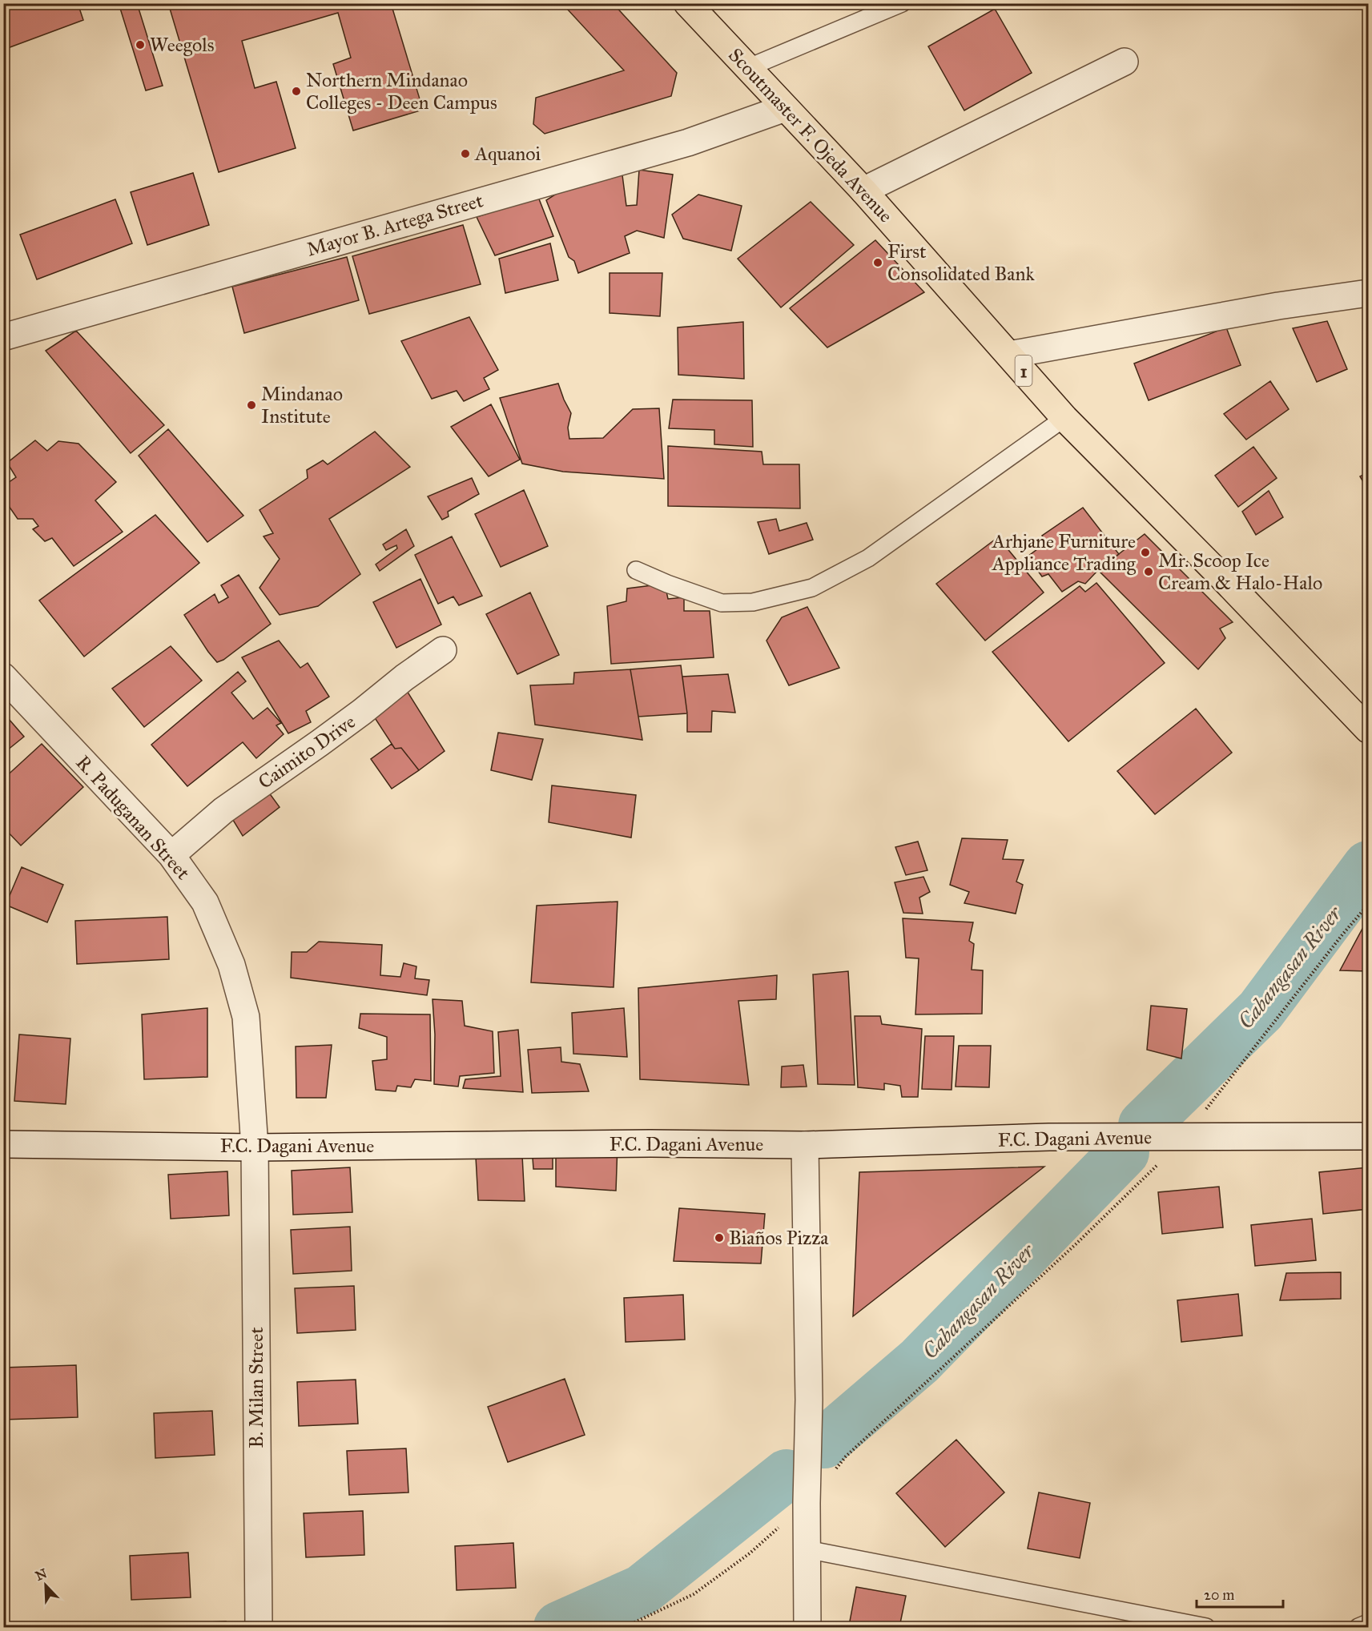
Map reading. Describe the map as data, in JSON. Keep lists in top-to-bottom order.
{
  "streets": {
    "highway": ["Scoutmaster F. Ojeda Avenue", "1"],
    "street": [
      "Mayor B. Artega Street",
      "Caimito Drive",
      "R. Paduganan Street",
      "F.C. Dagani Avenue",
      "B. Milan Street"
    ]
  },
  "crossings": [
    ["Scoutmaster F. Ojeda Avenue", "Mayor B. Artega Street"],
    ["Caimito Drive", "R. Paduganan Street"],
    ["R. Paduganan Street", "F.C. Dagani Avenue"],
    ["R. Paduganan Street", "B. Milan Street"],
    ["F.C. Dagani Avenue", "B. Milan Street"]
  ],
  "water": ["Cabangasan River"],
  "places": [
    "Weegols",
    "Northern Mindanao Colleges - Deen Campus",
    "Aquanoi",
    "First Consolidated Bank",
    "Mindanao Institute",
    "Arhjane Furniture Appliance Trading",
    "Mr. Scoop Ice Cream & Halo-Halo",
    "Biaños Pizza"
  ],
  "scale_bar": "20 m",
  "north": "top left"
}
